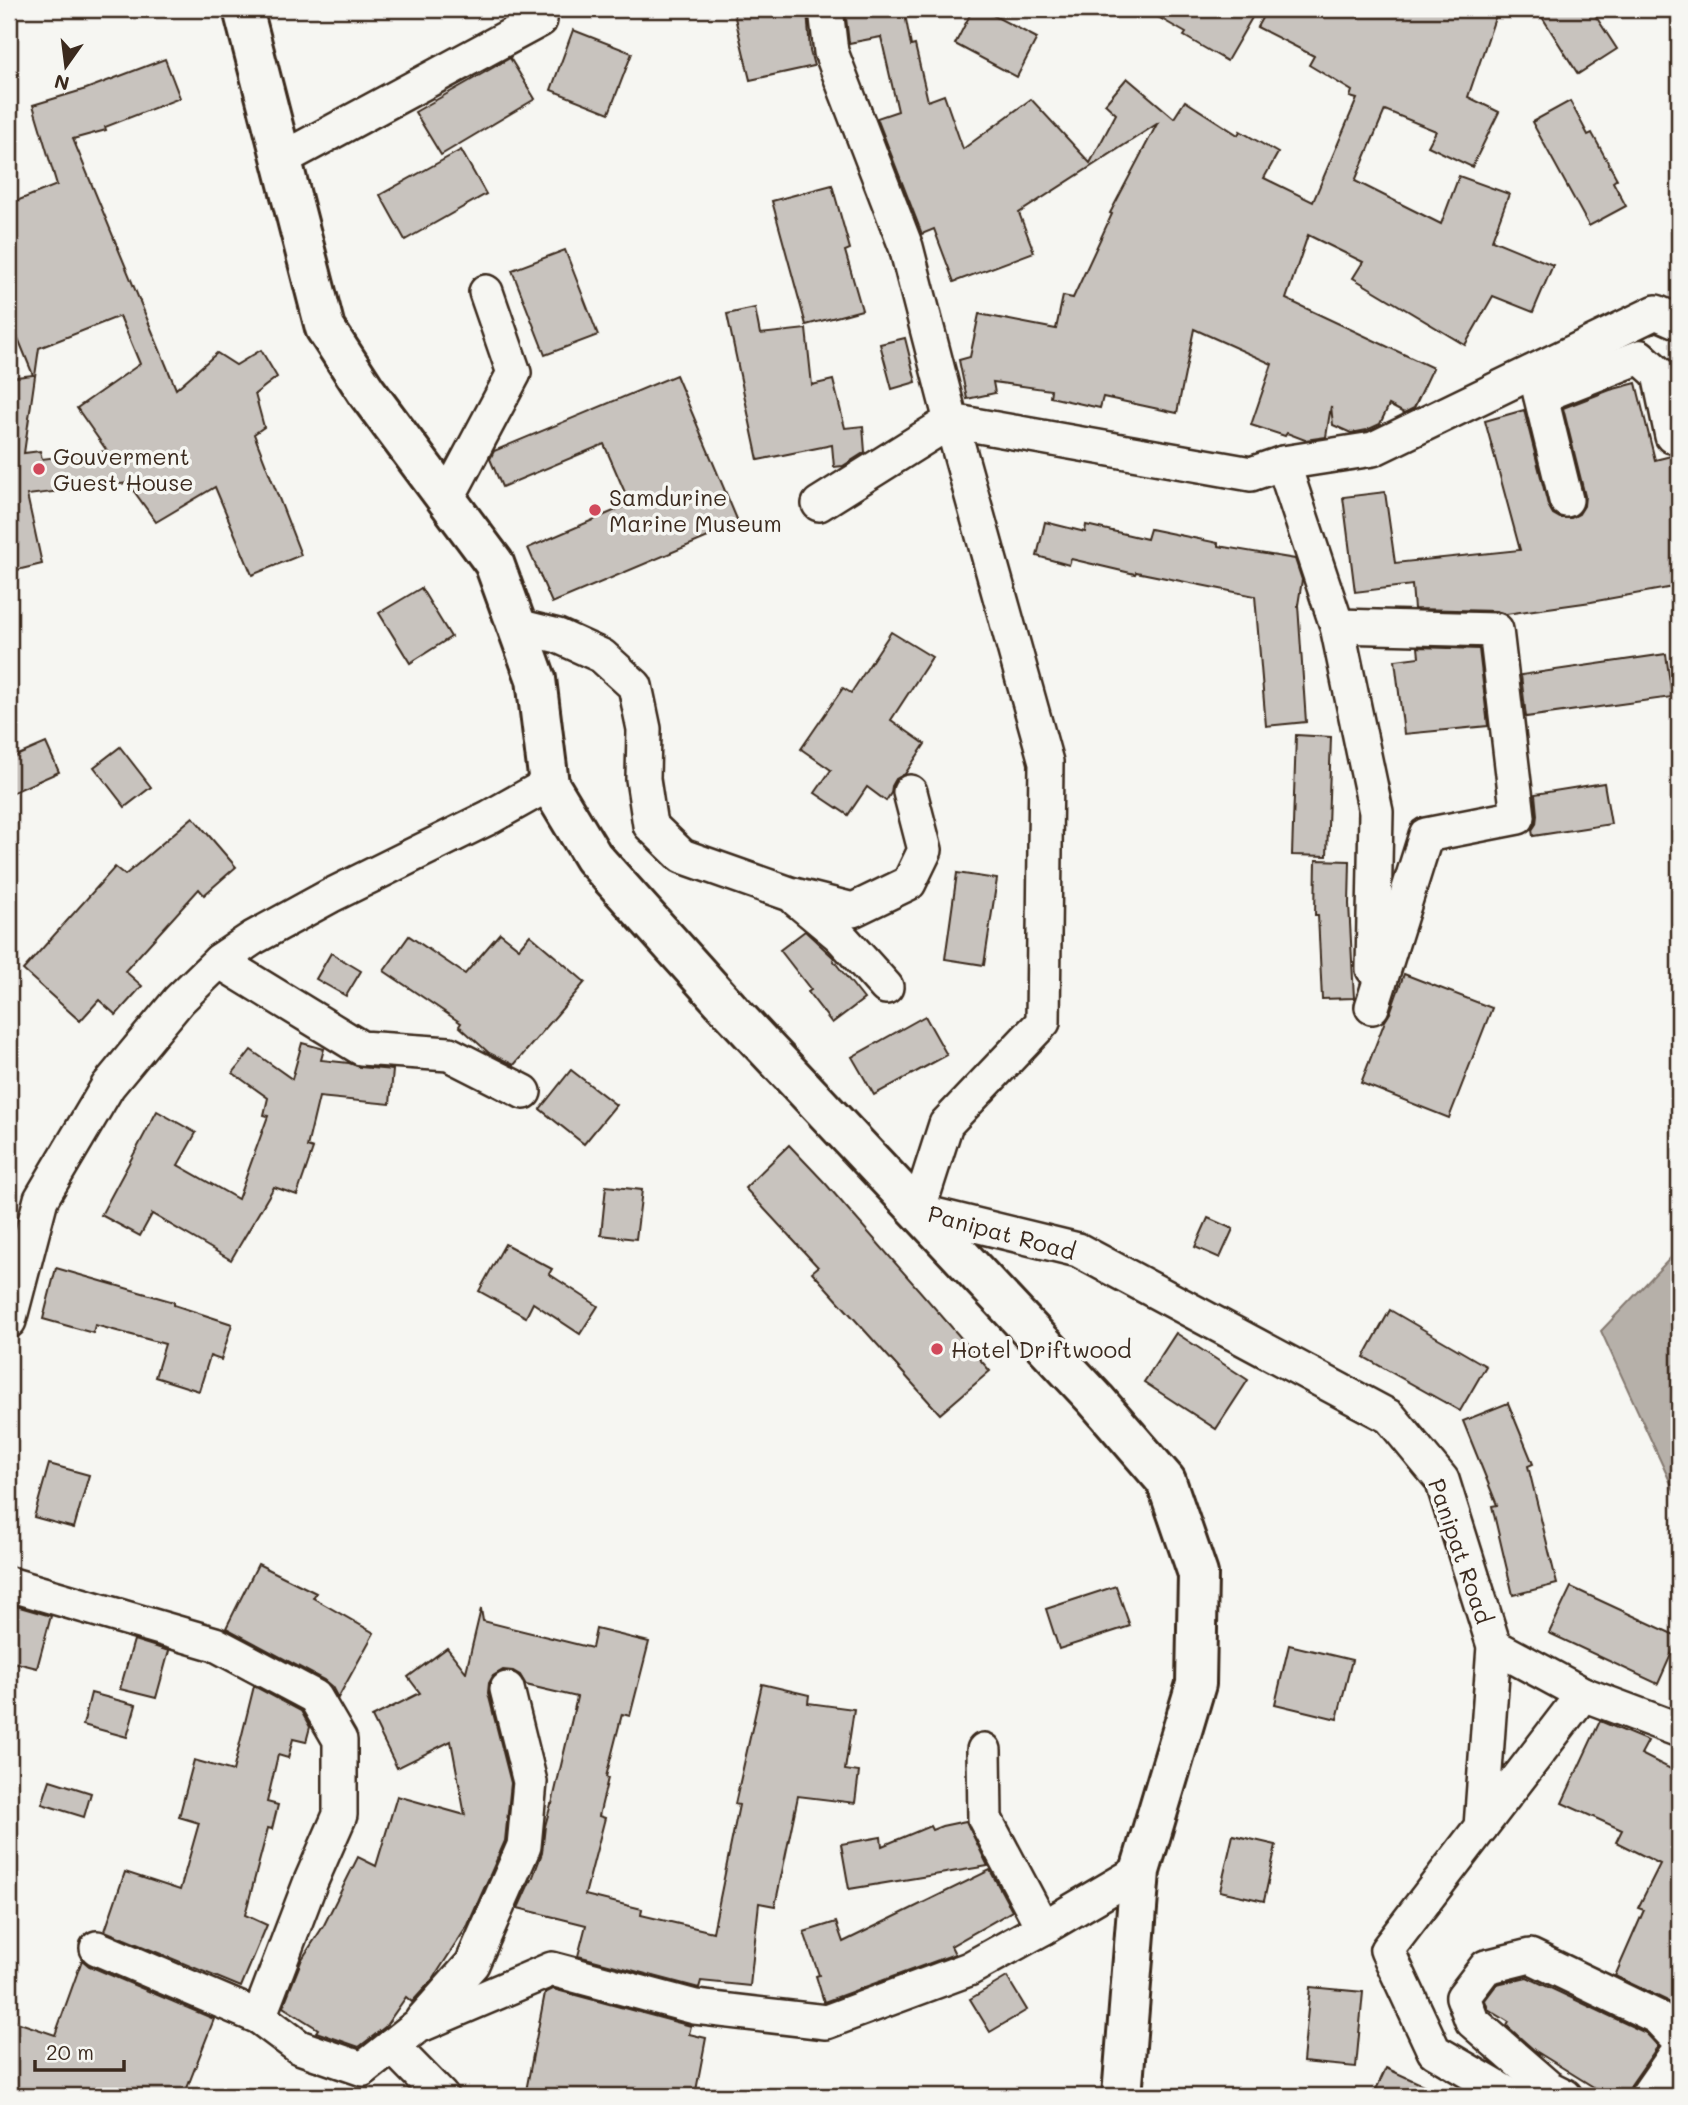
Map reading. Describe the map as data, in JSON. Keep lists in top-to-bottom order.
{
  "streets": {
    "street": ["Panipat Road"]
  },
  "places": ["Gouverment Guest House", "Samdurine Marine Museum", "Hotel Driftwood"],
  "scale_bar": "20 m",
  "north": "bottom"
}
